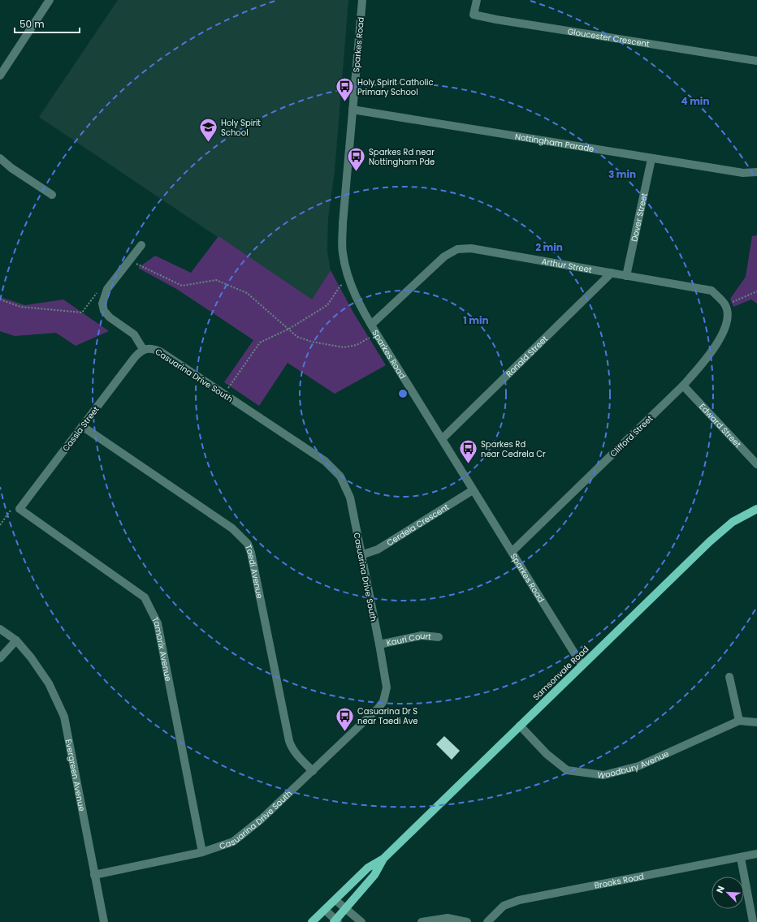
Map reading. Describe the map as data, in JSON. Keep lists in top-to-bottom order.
{
  "streets": {
    "main road": ["Samsonvale Road"],
    "street": [
      "Gloucester Crescent",
      "Sparkes Road",
      "Nottingham Parade",
      "Dover Street",
      "Arthur Street",
      "Ronald Street",
      "Casuarina Drive South",
      "Edward Street",
      "Cassia Street",
      "Clifford Street",
      "Cerdela Crescent",
      "Taedi Avenue",
      "Kauri Court",
      "Tamarix Avenue",
      "Woodbury Avenue",
      "Evergreen Avenue",
      "Brooks Road"
    ]
  },
  "crossings": [
    ["Sparkes Road", "Nottingham Parade"],
    ["Sparkes Road", "Arthur Street"],
    ["Sparkes Road", "Ronald Street"],
    ["Sparkes Road", "Clifford Street"],
    ["Sparkes Road", "Cerdela Crescent"],
    ["Sparkes Road", "Samsonvale Road"],
    ["Nottingham Parade", "Dover Street"],
    ["Dover Street", "Arthur Street"],
    ["Arthur Street", "Ronald Street"],
    ["Arthur Street", "Clifford Street"],
    ["Casuarina Drive South", "Cassia Street"],
    ["Casuarina Drive South", "Cerdela Crescent"],
    ["Casuarina Drive South", "Taedi Avenue"],
    ["Casuarina Drive South", "Kauri Court"],
    ["Casuarina Drive South", "Tamarix Avenue"],
    ["Casuarina Drive South", "Evergreen Avenue"],
    ["Edward Street", "Clifford Street"],
    ["Cassia Street", "Taedi Avenue"],
    ["Cassia Street", "Tamarix Avenue"],
    ["Samsonvale Road", "Woodbury Avenue"]
  ],
  "places": {
    "bus stop": [
      "Holy Spirit Catholic Primary School",
      "Sparkes Rd near Nottingham Pde",
      "Sparkes Rd near Cedrela Cr",
      "Casuarina Dr S near Taedi Ave"
    ],
    "school or university": ["Holy Spirit School"]
  },
  "scale_bar": "50 m",
  "north": "top left",
  "rings": [
    "4 min",
    "3 min",
    "2 min",
    "1 min"
  ]
}
